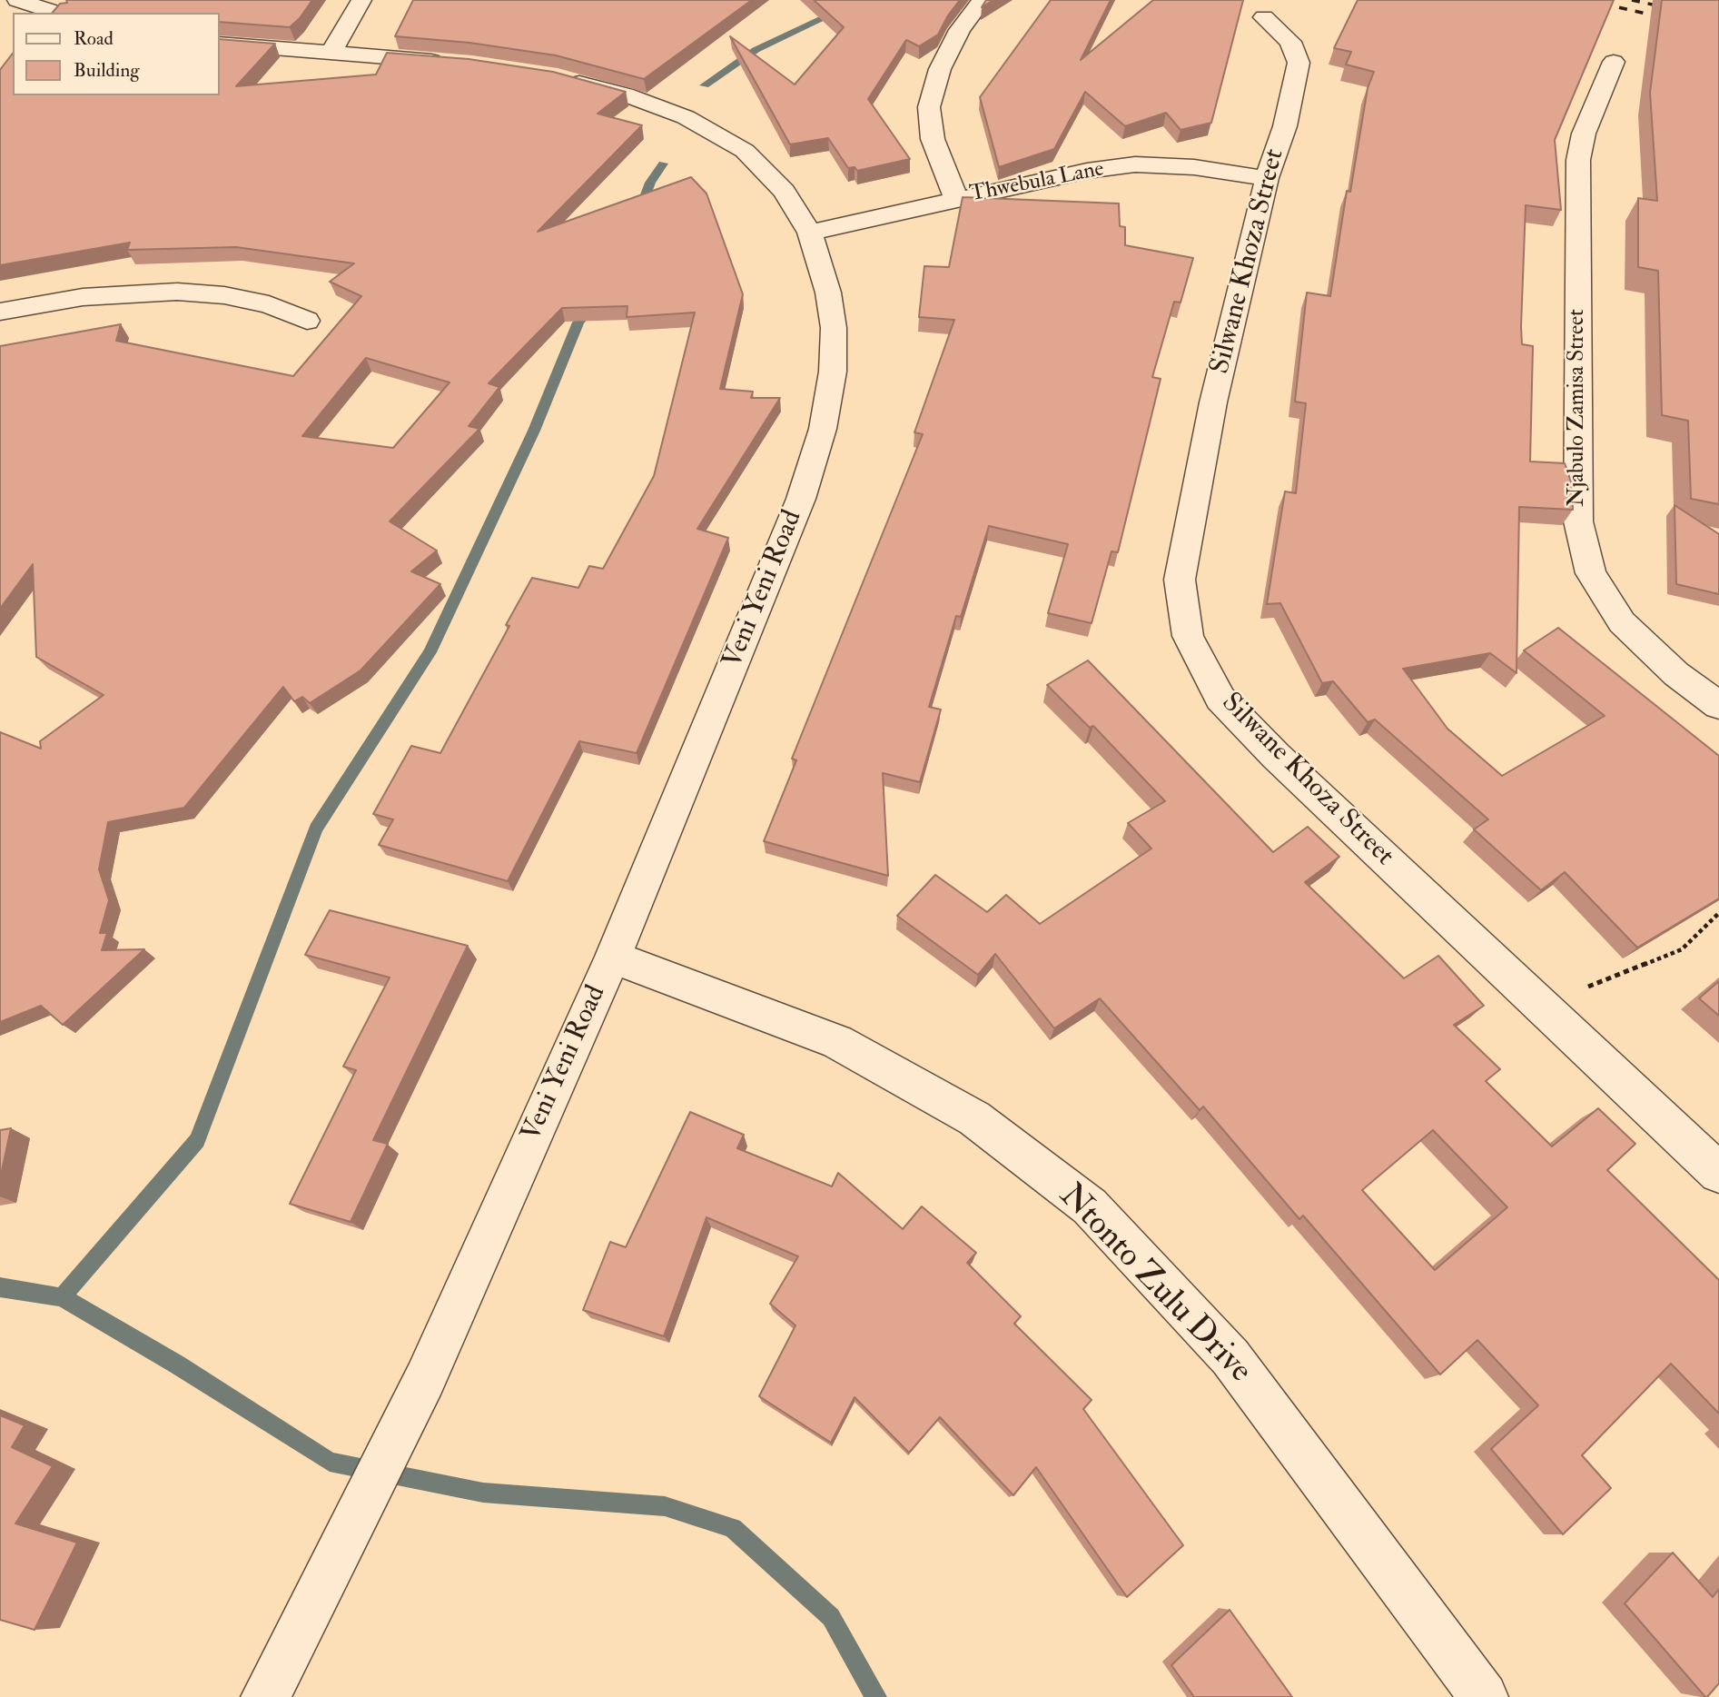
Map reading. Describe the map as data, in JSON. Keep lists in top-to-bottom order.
{
  "streets": {
    "street": [
      "Thwebula Lane",
      "Silwane Khoza Street",
      "Njabulo Zamisa Street",
      "Veni Yeni Road",
      "Ntonto Zulu Drive"
    ]
  },
  "crossings": [
    ["Thwebula Lane", "Silwane Khoza Street"],
    ["Thwebula Lane", "Veni Yeni Road"],
    ["Veni Yeni Road", "Ntonto Zulu Drive"]
  ],
  "legend": ["Road", "Building"]
}
